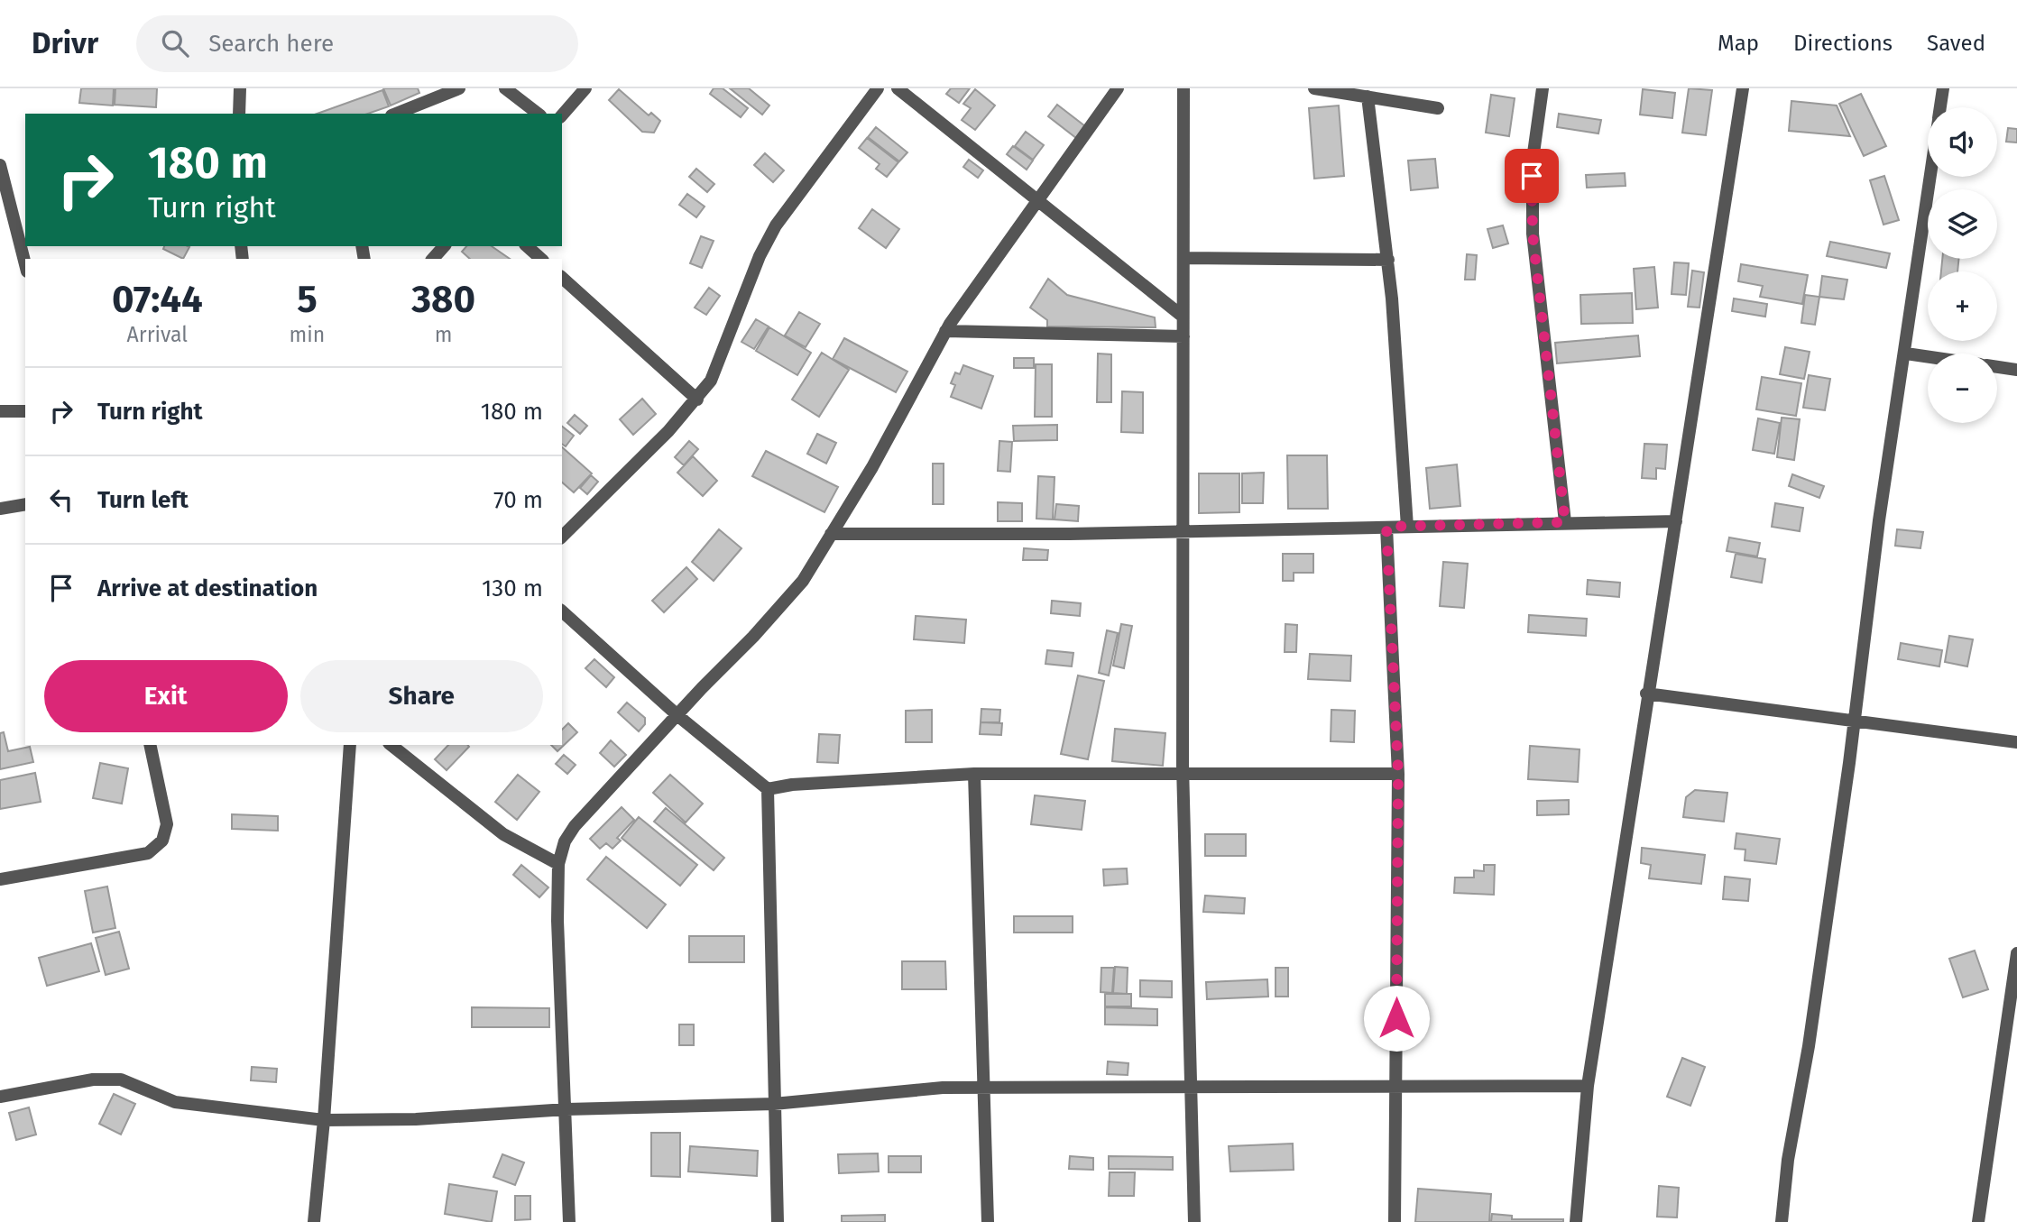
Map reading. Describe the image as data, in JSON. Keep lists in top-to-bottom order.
{
  "page": {
    "header": "Drivr",
    "search": "Search here",
    "nav": ["Map", "Directions", "Saved"],
    "map_buttons": ["+", "−"],
    "turn": ["180 m", "Turn right"],
    "eta": [
      "07:44",
      "Arrival",
      "5",
      "min",
      "380",
      "m"
    ],
    "list": [
      {
        "name": "Turn right",
        "value": "180 m"
      },
      {
        "name": "Turn left",
        "value": "70 m"
      },
      {
        "name": "Arrive at destination",
        "value": "130 m"
      }
    ],
    "buttons": ["Exit", "Share"]
  }
}
